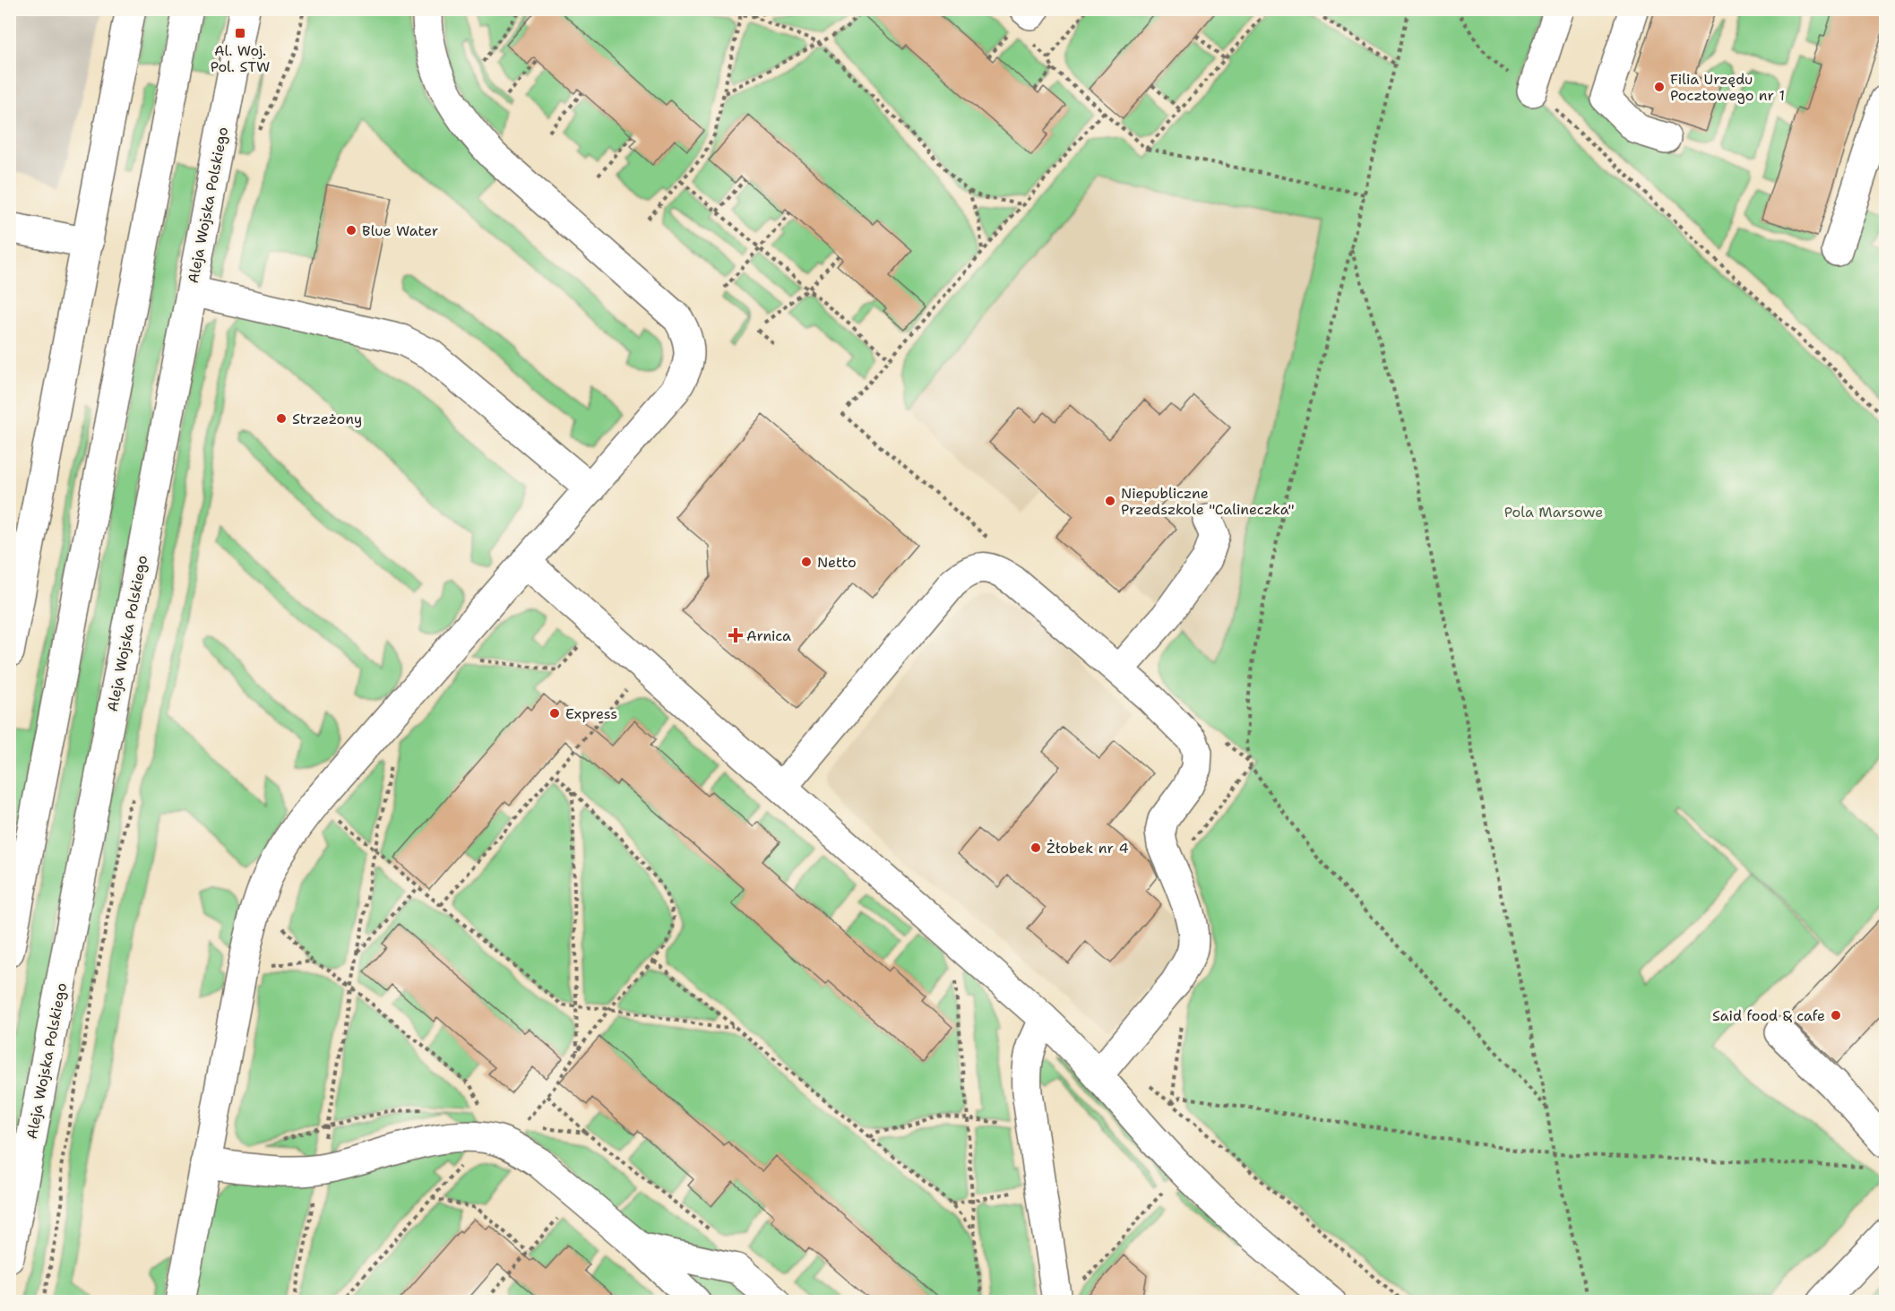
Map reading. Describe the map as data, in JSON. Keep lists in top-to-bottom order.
{
  "streets": {
    "street": ["Aleja Wojska Polskiego"]
  },
  "parks": ["Pola Marsowe"],
  "places": {
    "transit": ["Al. Woj. Pol. STW"],
    "other": [
      "Filia Urzędu Pocztowego nr 1",
      "Blue Water",
      "Strzeżony",
      "Niepubliczne Przedszkole \"Calineczka\"",
      "Netto",
      "Express",
      "Żłobek nr 4",
      "Said food & cafe"
    ],
    "health": ["Arnica"]
  }
}
